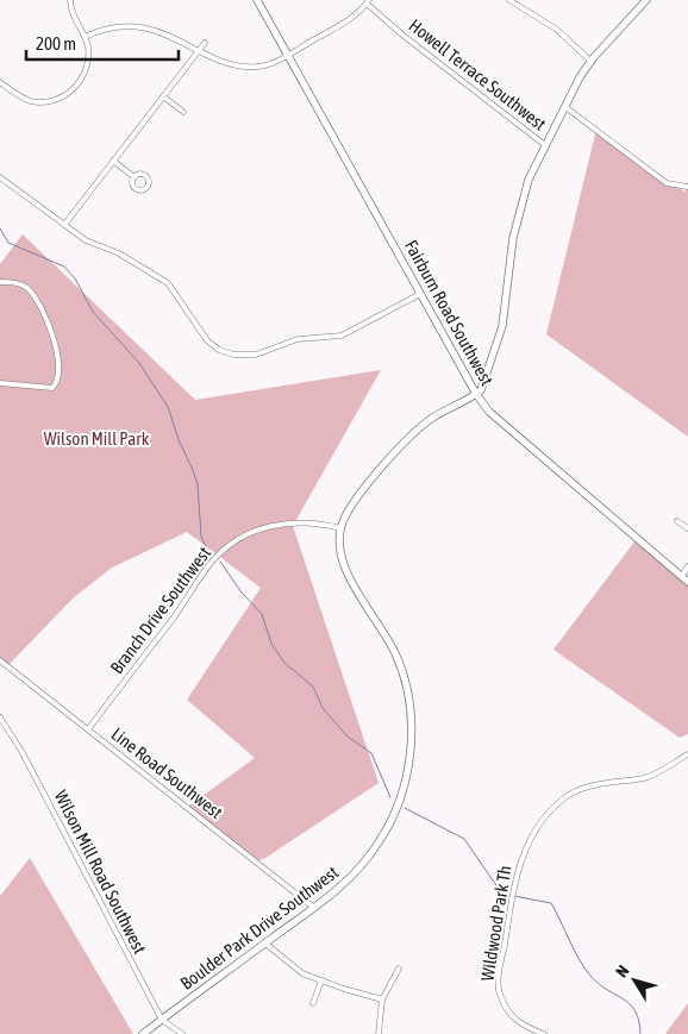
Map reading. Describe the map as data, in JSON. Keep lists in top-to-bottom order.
{
  "streets": {
    "street": [
      "Howell Terrace Southwest",
      "Fairburn Road Southwest",
      "Branch Drive Southwest",
      "Line Road Southwest",
      "Wilson Mill Road Southwest",
      "Wildwood Park Th",
      "Boulder Park Drive Southwest"
    ]
  },
  "crossings": [
    ["Branch Drive Southwest", "Line Road Southwest"],
    ["Branch Drive Southwest", "Boulder Park Drive Southwest"],
    ["Line Road Southwest", "Boulder Park Drive Southwest"],
    ["Wilson Mill Road Southwest", "Boulder Park Drive Southwest"]
  ],
  "parks": ["Wilson Mill Park"],
  "scale_bar": "200 m",
  "north": "top left"
}
